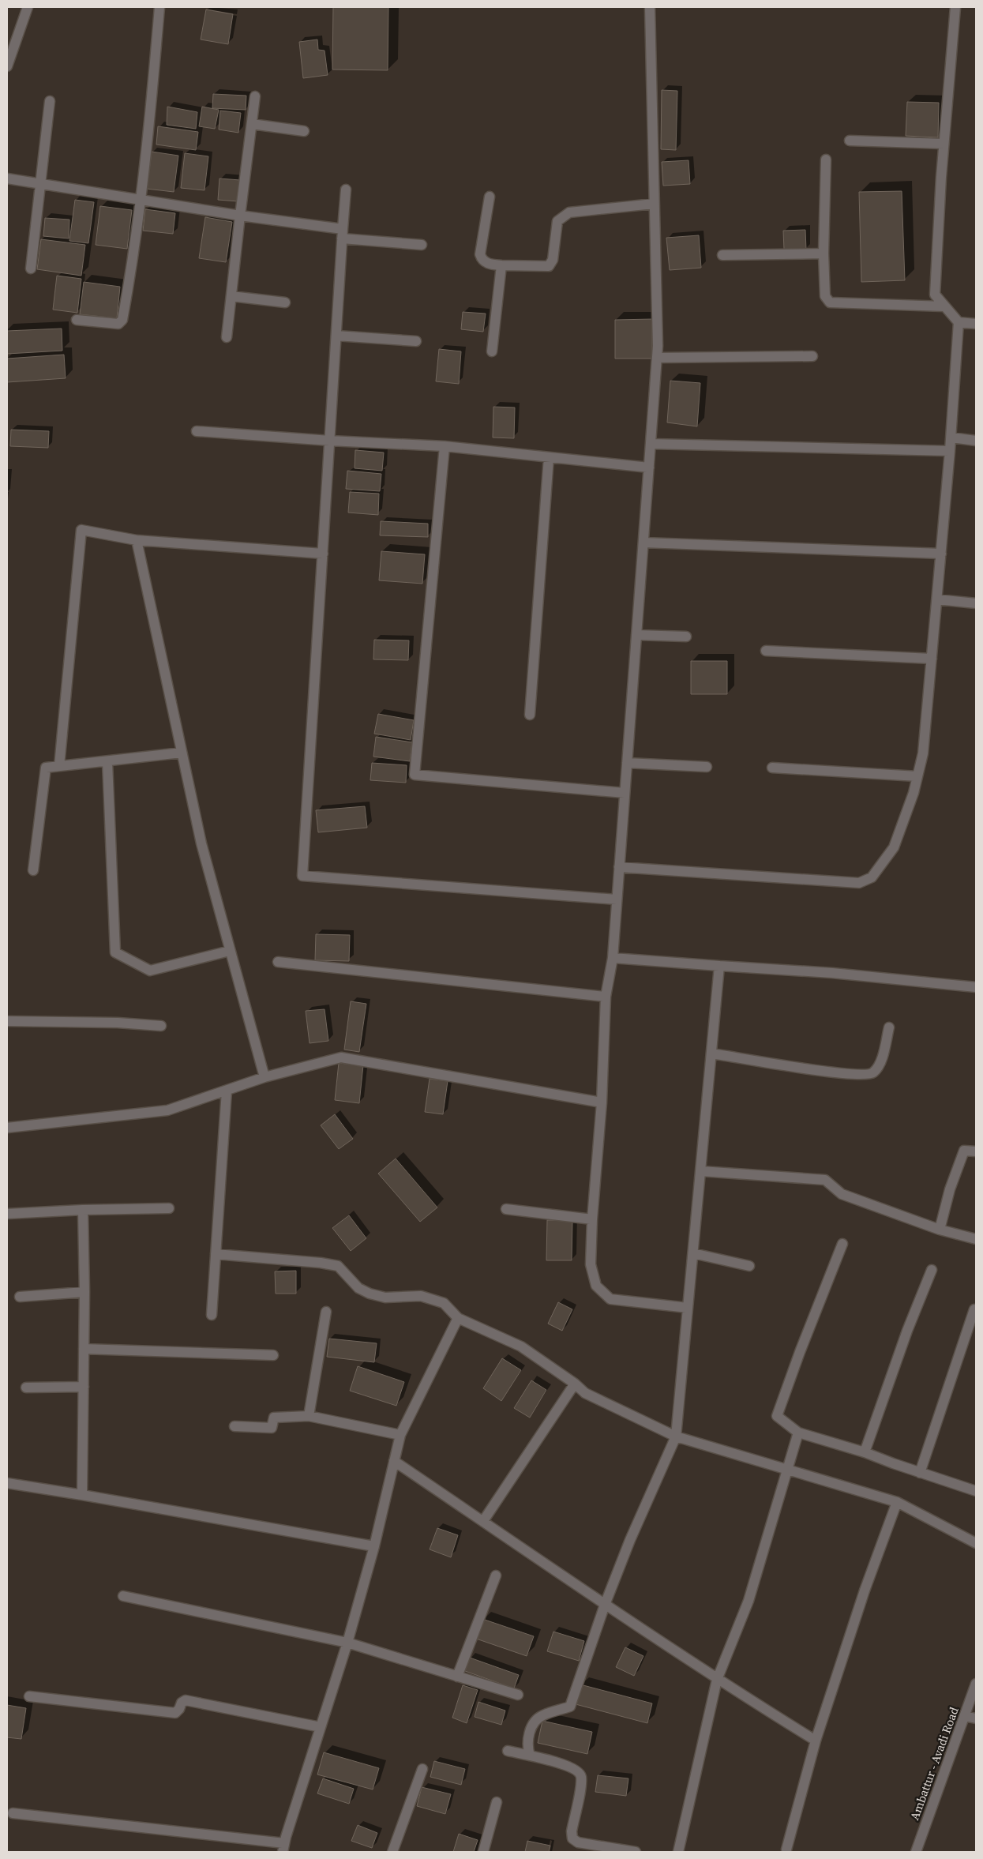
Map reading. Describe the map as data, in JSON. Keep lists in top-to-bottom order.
{
  "streets": {
    "street": ["Ambattur - Avadi Road"]
  }
}
